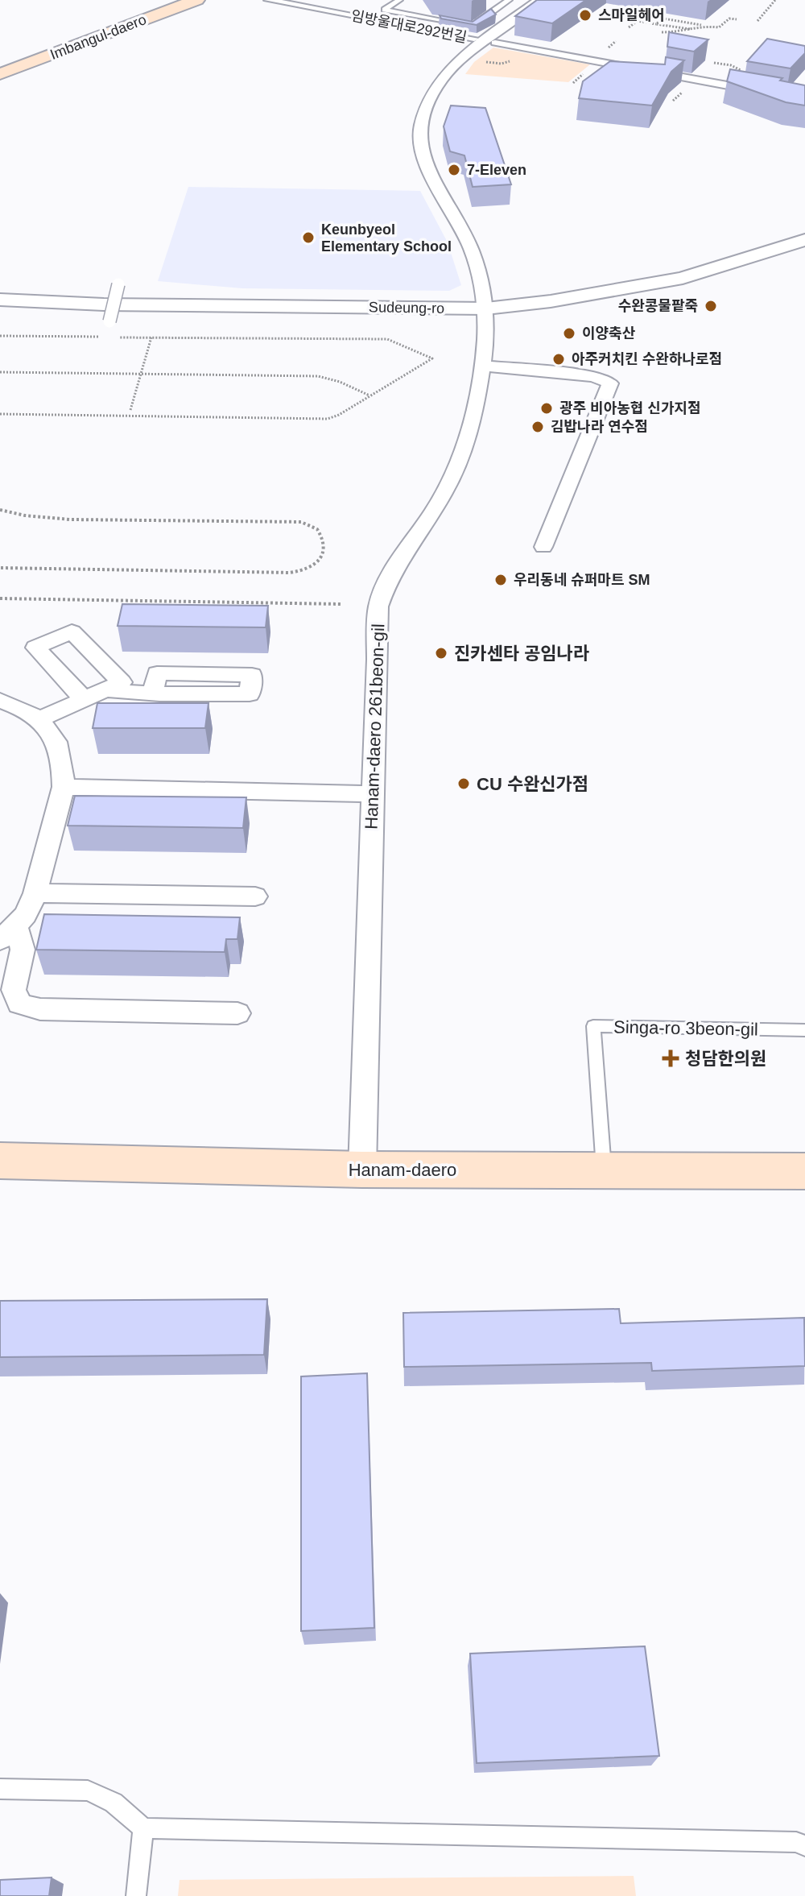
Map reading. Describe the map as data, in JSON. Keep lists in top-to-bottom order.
{
  "streets": {
    "main road": ["Imbangul-daero", "Hanam-daero"],
    "street": ["임방울대로292번길", "Sudeung-ro", "Hanam-daero 261beon-gil"],
    "lane": ["Singa-ro 3beon-gil"]
  },
  "crossings": [
    ["Sudeung-ro", "Hanam-daero 261beon-gil"],
    ["Hanam-daero 261beon-gil", "Hanam-daero"],
    ["Singa-ro 3beon-gil", "Hanam-daero"]
  ],
  "places": {
    "other": [
      "스마일헤어",
      "7-Eleven",
      "Keunbyeol Elementary School",
      "수완콩물팥죽",
      "이양축산",
      "아주커치킨 수완하나로점",
      "광주 비아농협 신가지점",
      "김밥나라 연수점",
      "우리동네 슈퍼마트 SM",
      "진카센타 공임나라",
      "CU 수완신가점"
    ],
    "health": ["청담한의원"]
  }
}
